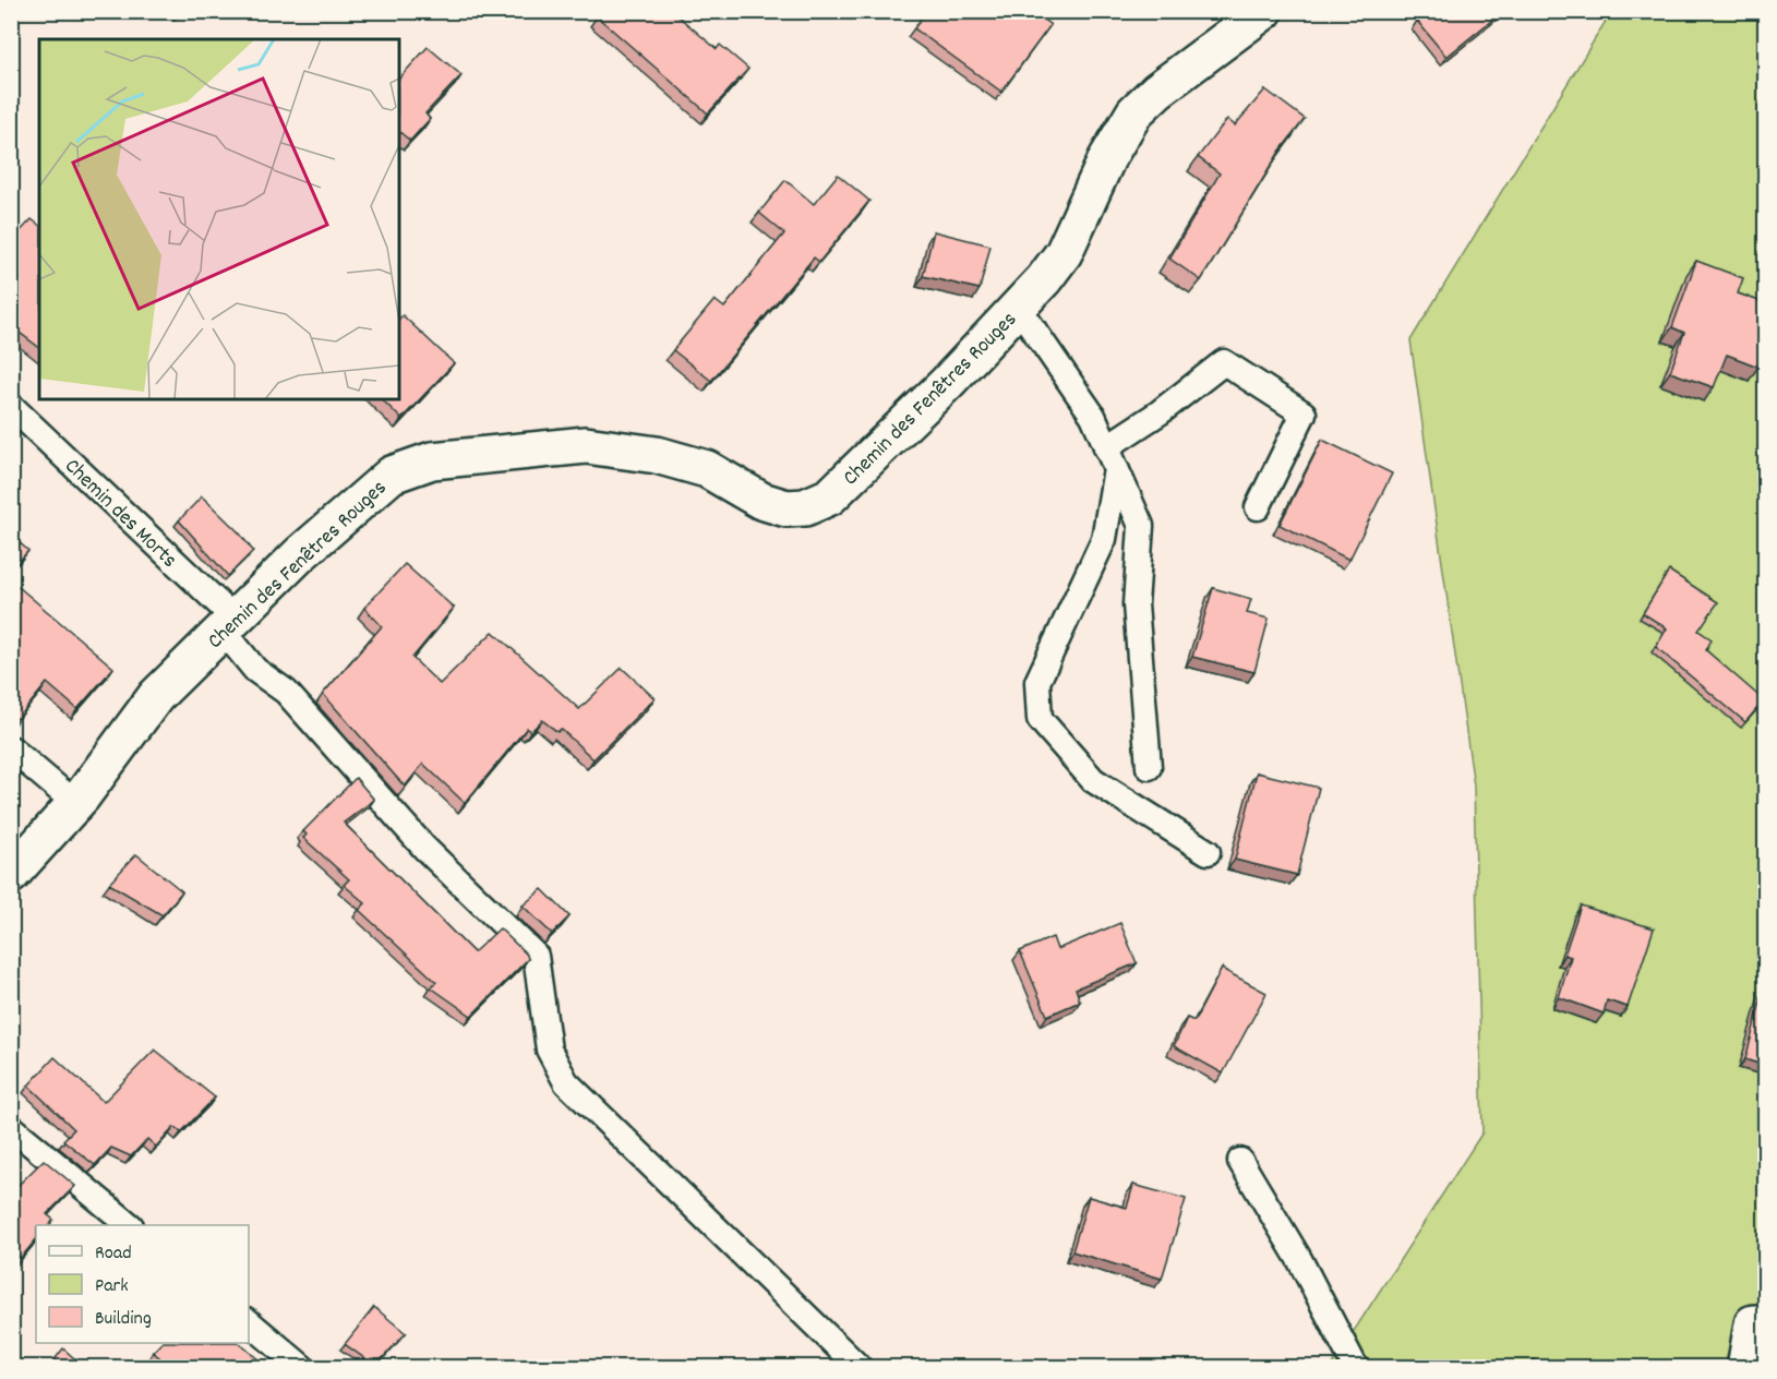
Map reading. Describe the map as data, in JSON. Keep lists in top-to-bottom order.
{
  "streets": {
    "street": ["Chemin des Fenêtres Rouges"],
    "lane": ["Chemin des Morts"]
  },
  "crossings": [
    ["Chemin des Fenêtres Rouges", "Chemin des Morts"]
  ],
  "legend": ["Road", "Park", "Building"]
}
